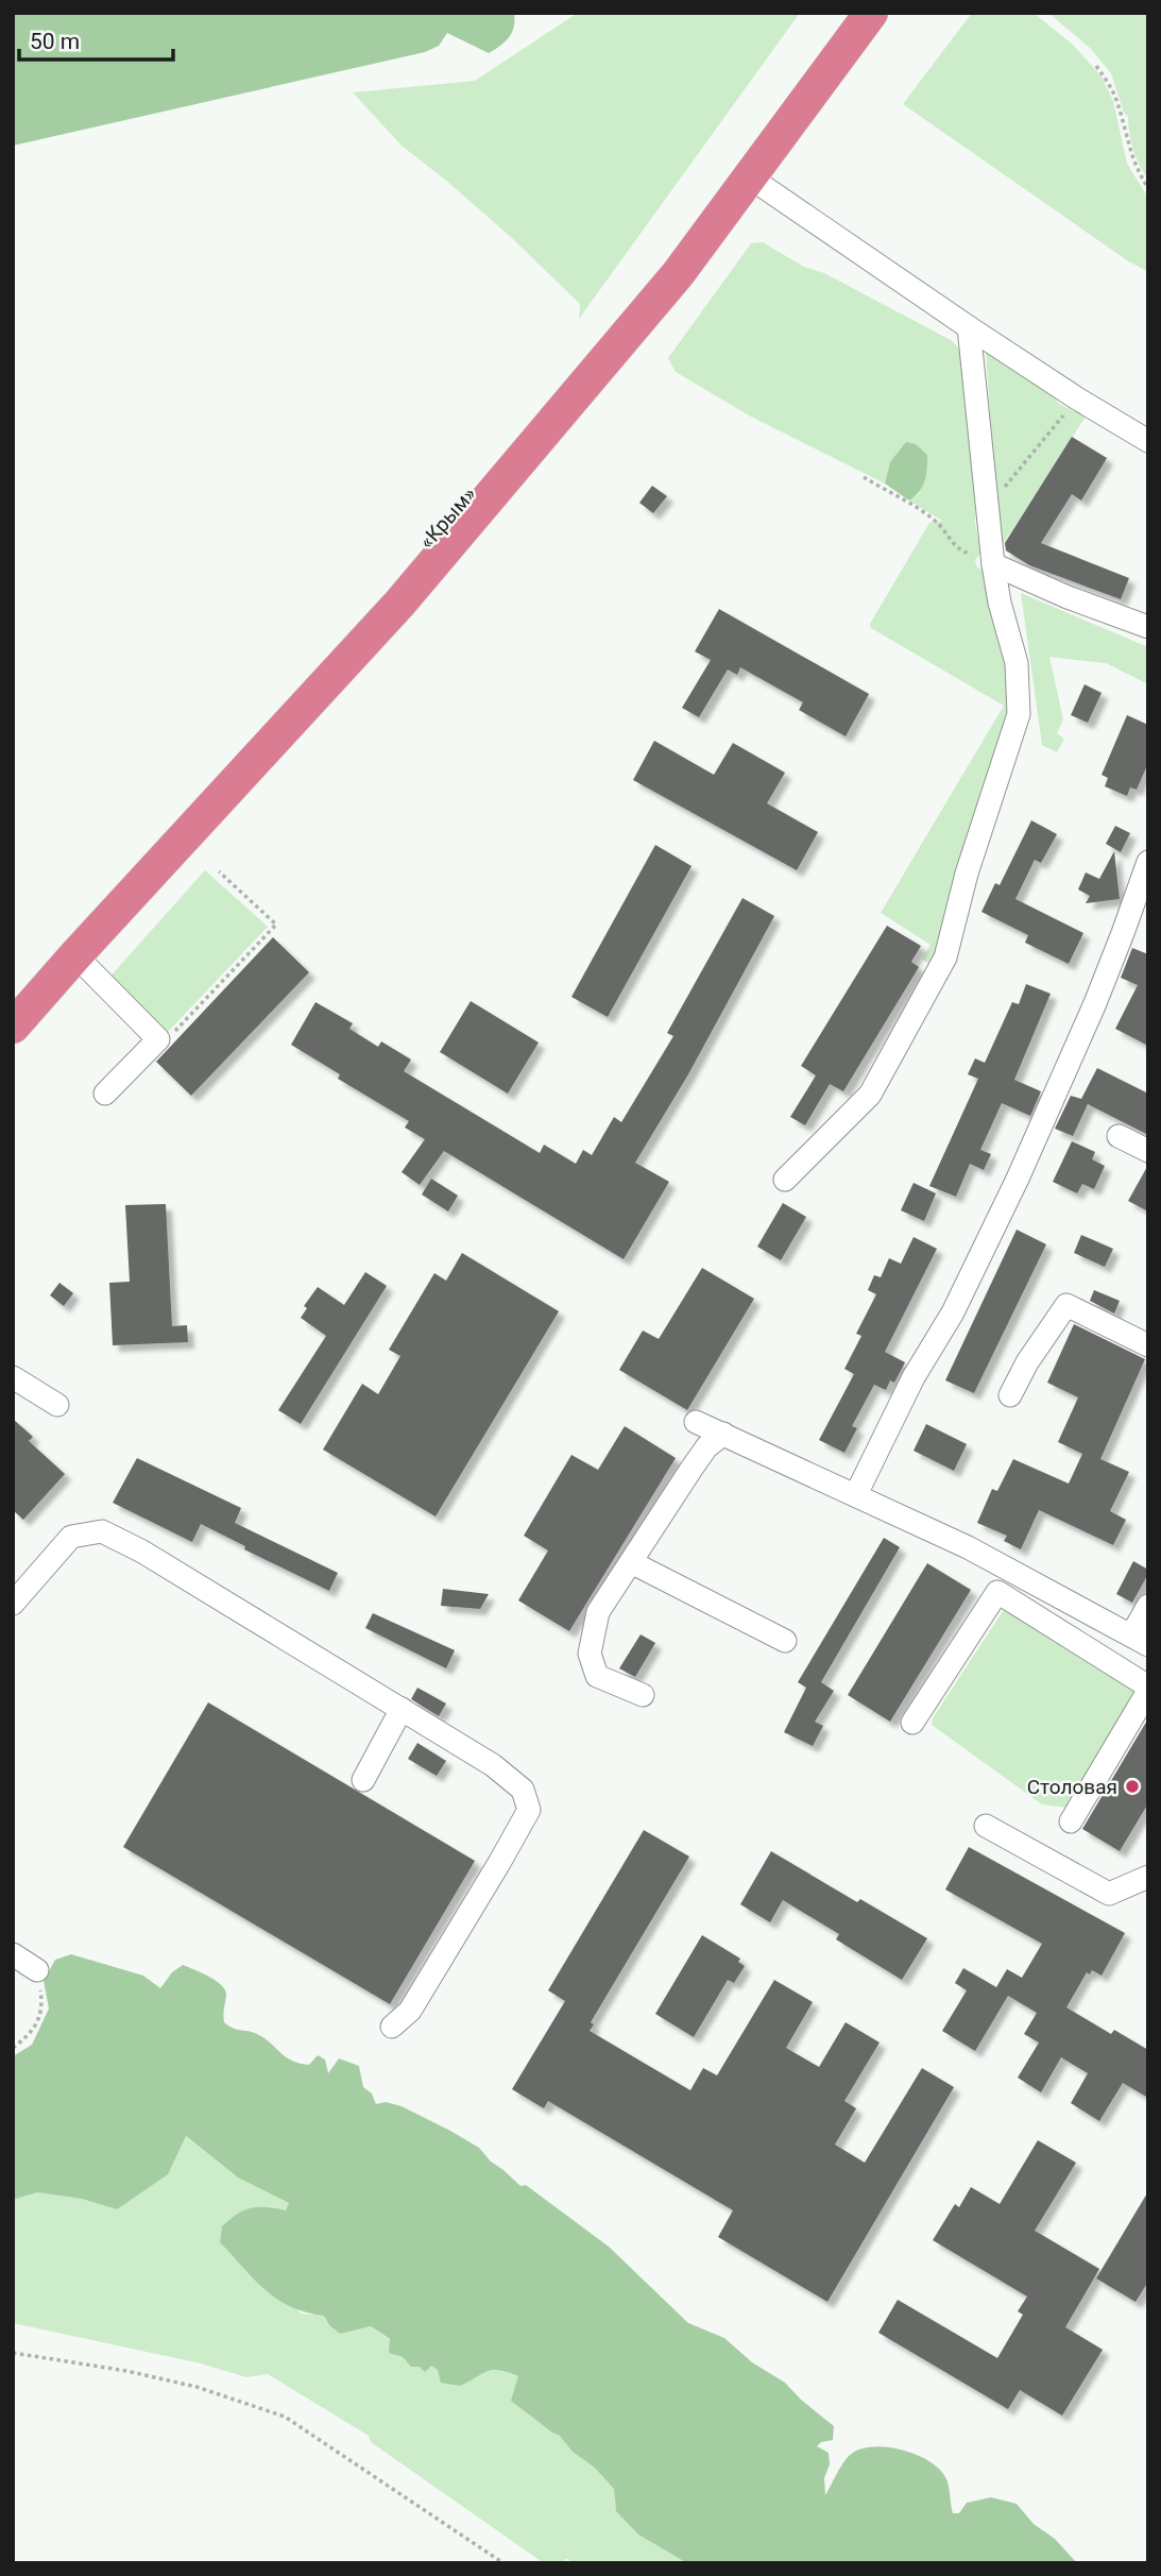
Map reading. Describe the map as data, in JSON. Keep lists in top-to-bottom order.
{
  "streets": {
    "highway": ["«Крым»"]
  },
  "places": ["Столовая"],
  "scale_bar": "50 m"
}
